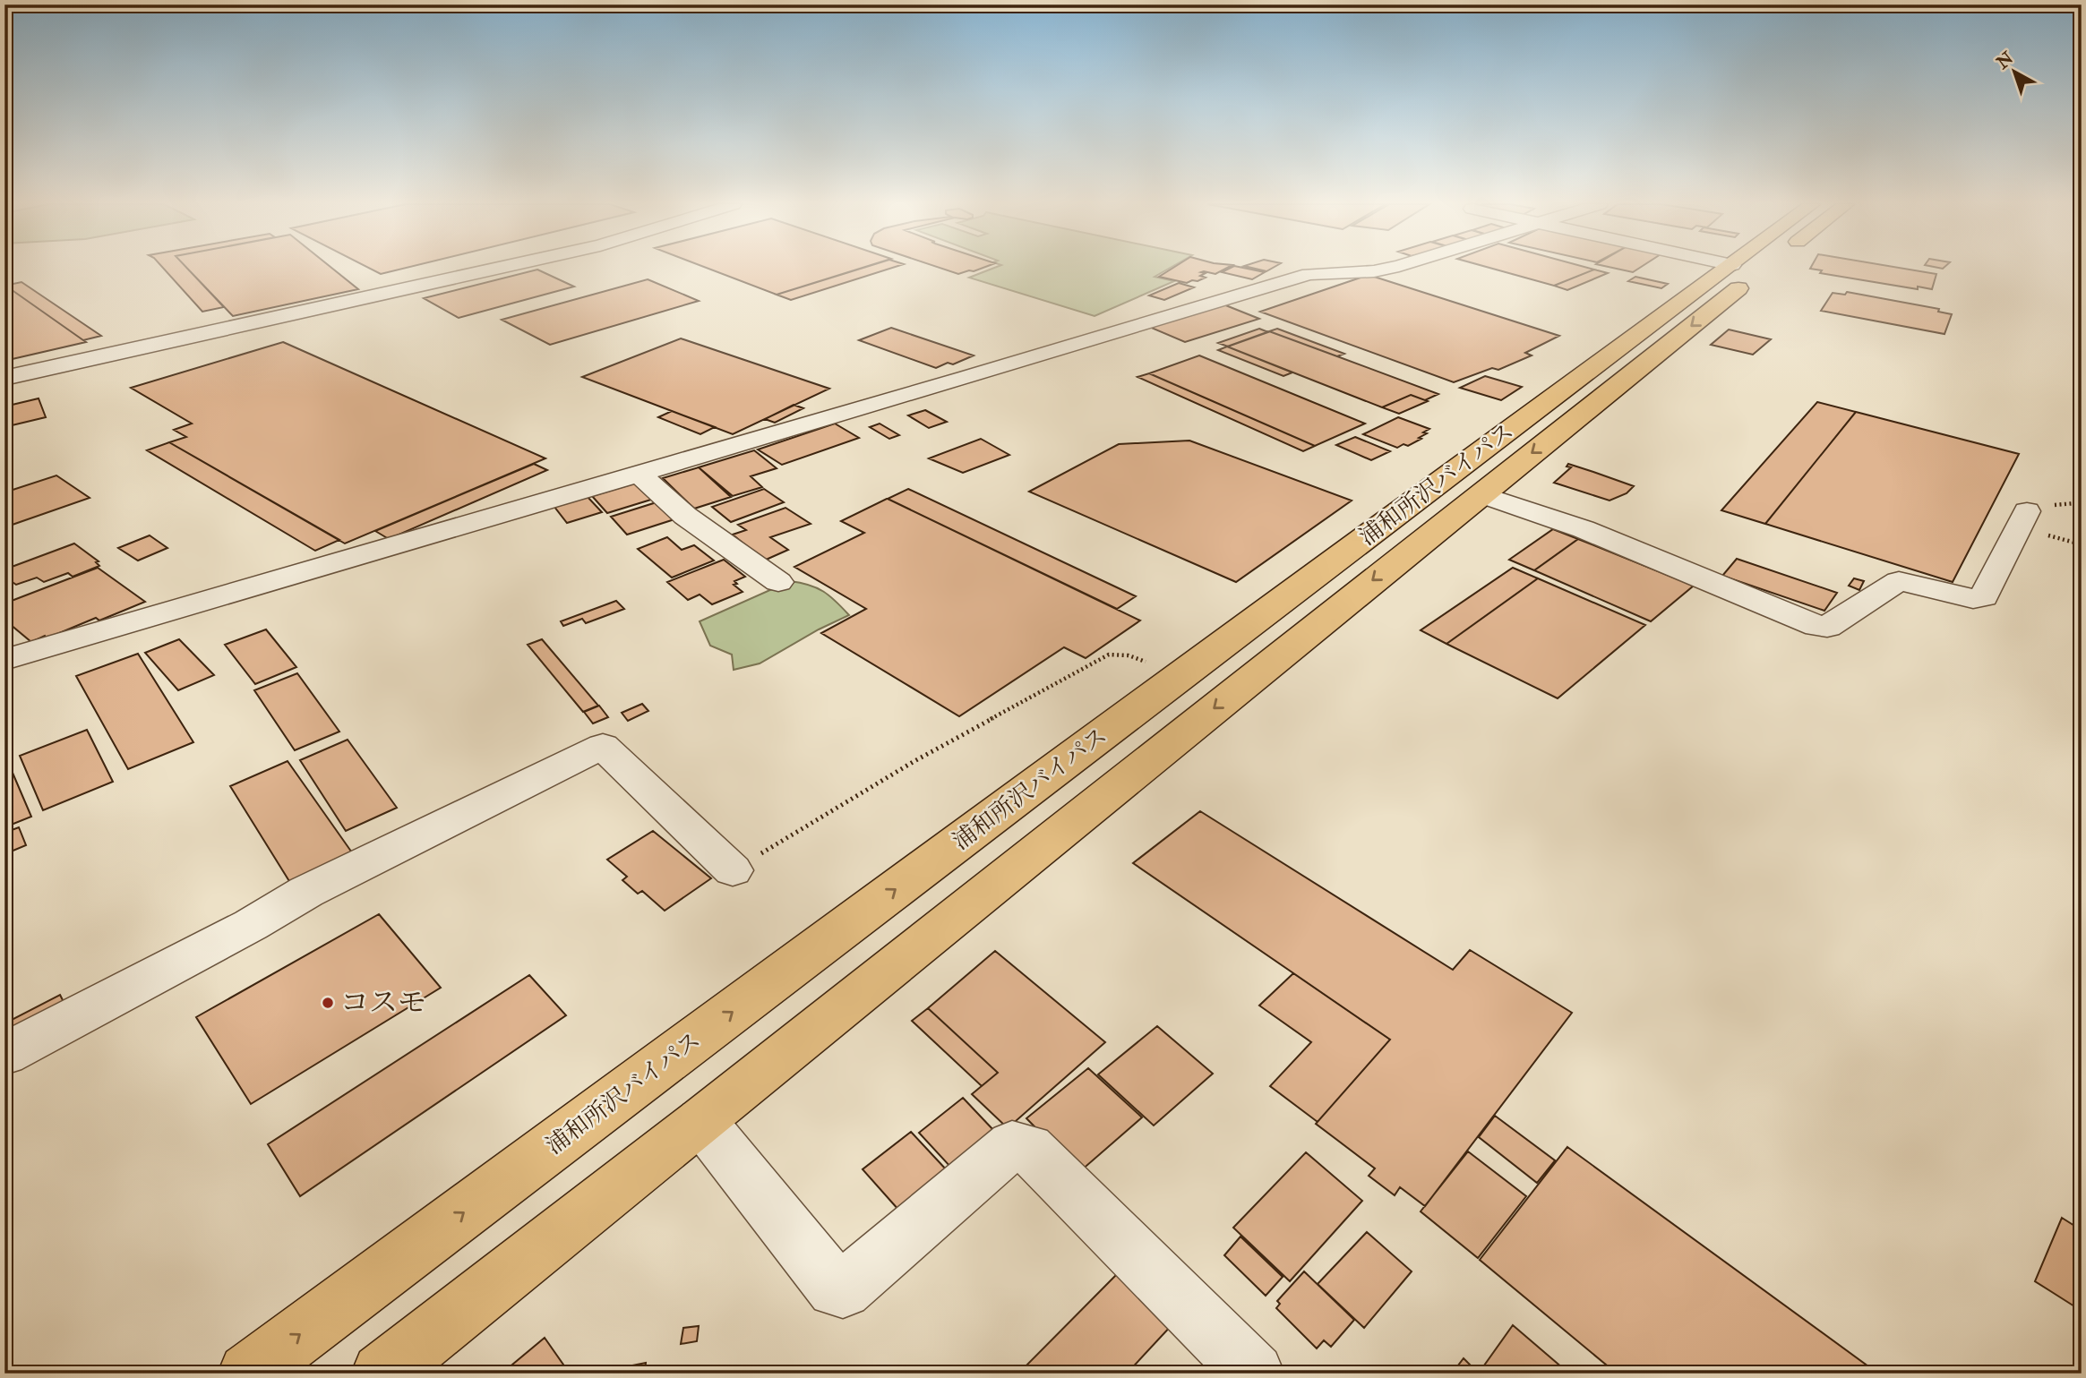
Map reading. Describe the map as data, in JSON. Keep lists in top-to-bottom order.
{
  "streets": {
    "highway": ["浦和所沢バイパス"]
  },
  "places": ["コスモ"],
  "north": "top left"
}
